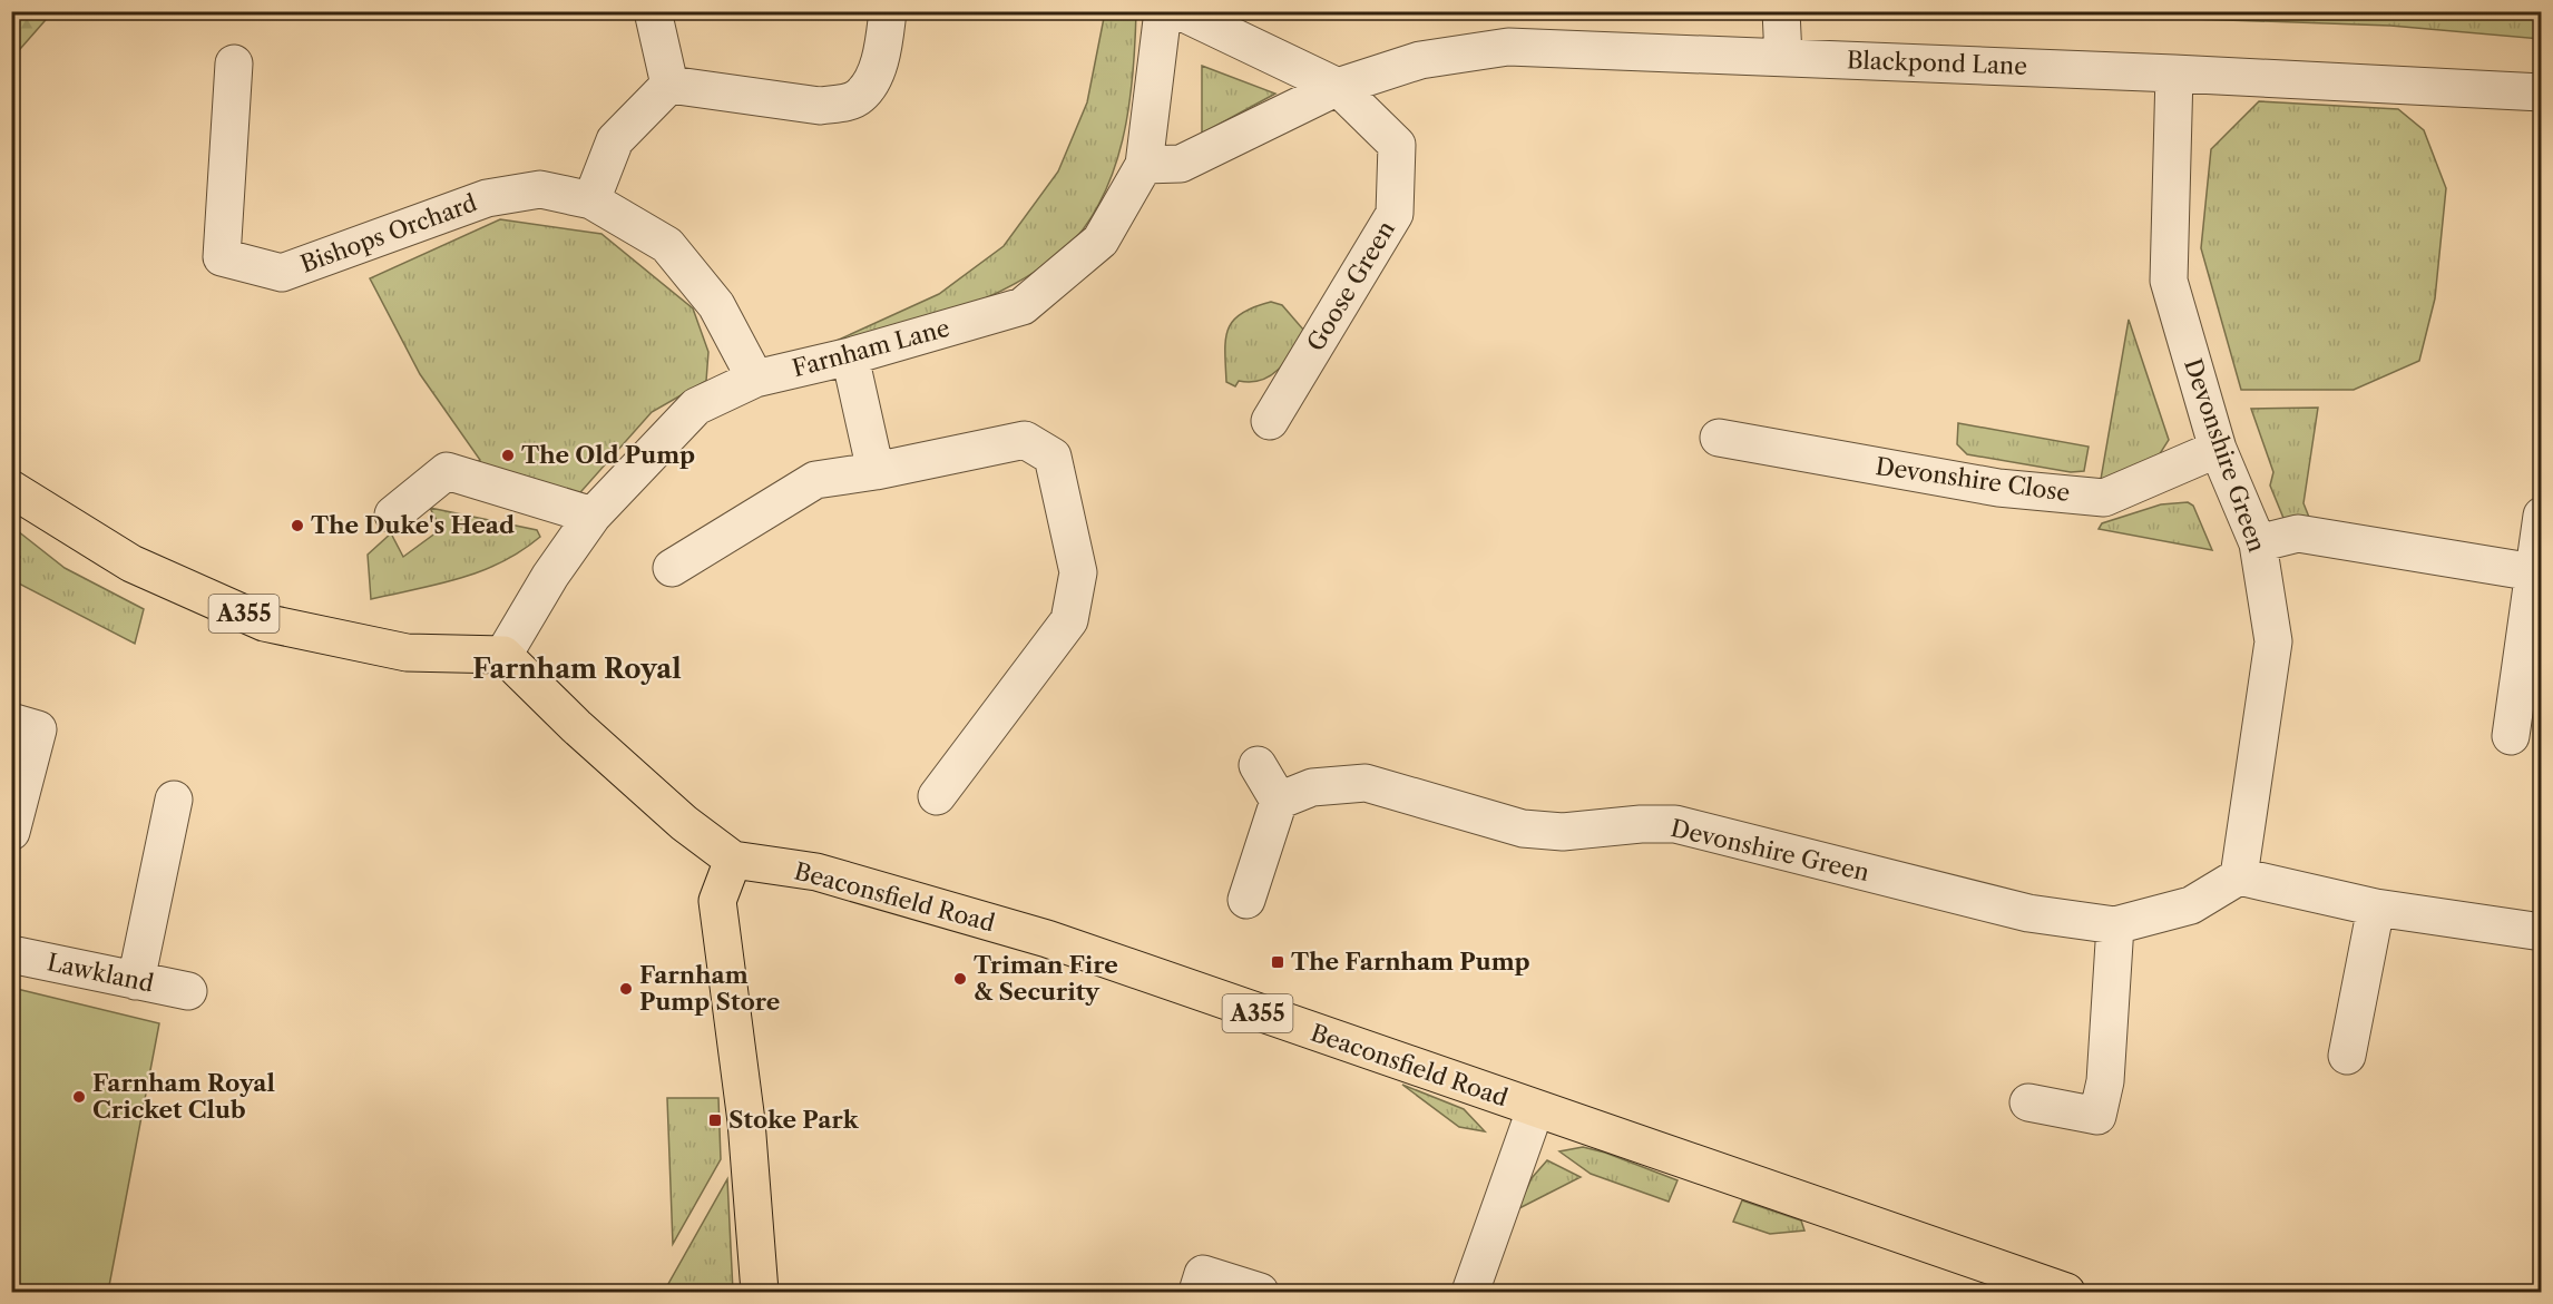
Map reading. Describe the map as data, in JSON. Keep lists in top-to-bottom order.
{
  "streets": {
    "main road": ["A355", "Beaconsfield Road"],
    "street": [
      "Blackpond Lane",
      "Bishops Orchard",
      "Goose Green",
      "Farnham Lane",
      "Devonshire Green",
      "Devonshire Close",
      "Lawkland"
    ]
  },
  "crossings": [
    ["Blackpond Lane", "Goose Green"],
    ["Blackpond Lane", "Farnham Lane"],
    ["Blackpond Lane", "Devonshire Green"],
    ["Bishops Orchard", "Farnham Lane"],
    ["Farnham Lane", "A355"],
    ["Farnham Lane", "Beaconsfield Road"],
    ["Devonshire Green", "Devonshire Close"],
    ["A355", "Beaconsfield Road"]
  ],
  "districts": ["Farnham Royal"],
  "places": {
    "other": [
      "The Old Pump",
      "The Duke's Head",
      "Triman Fire & Security",
      "Farnham Pump Store",
      "Farnham Royal Cricket Club"
    ],
    "transit": ["The Farnham Pump", "Stoke Park"]
  }
}
